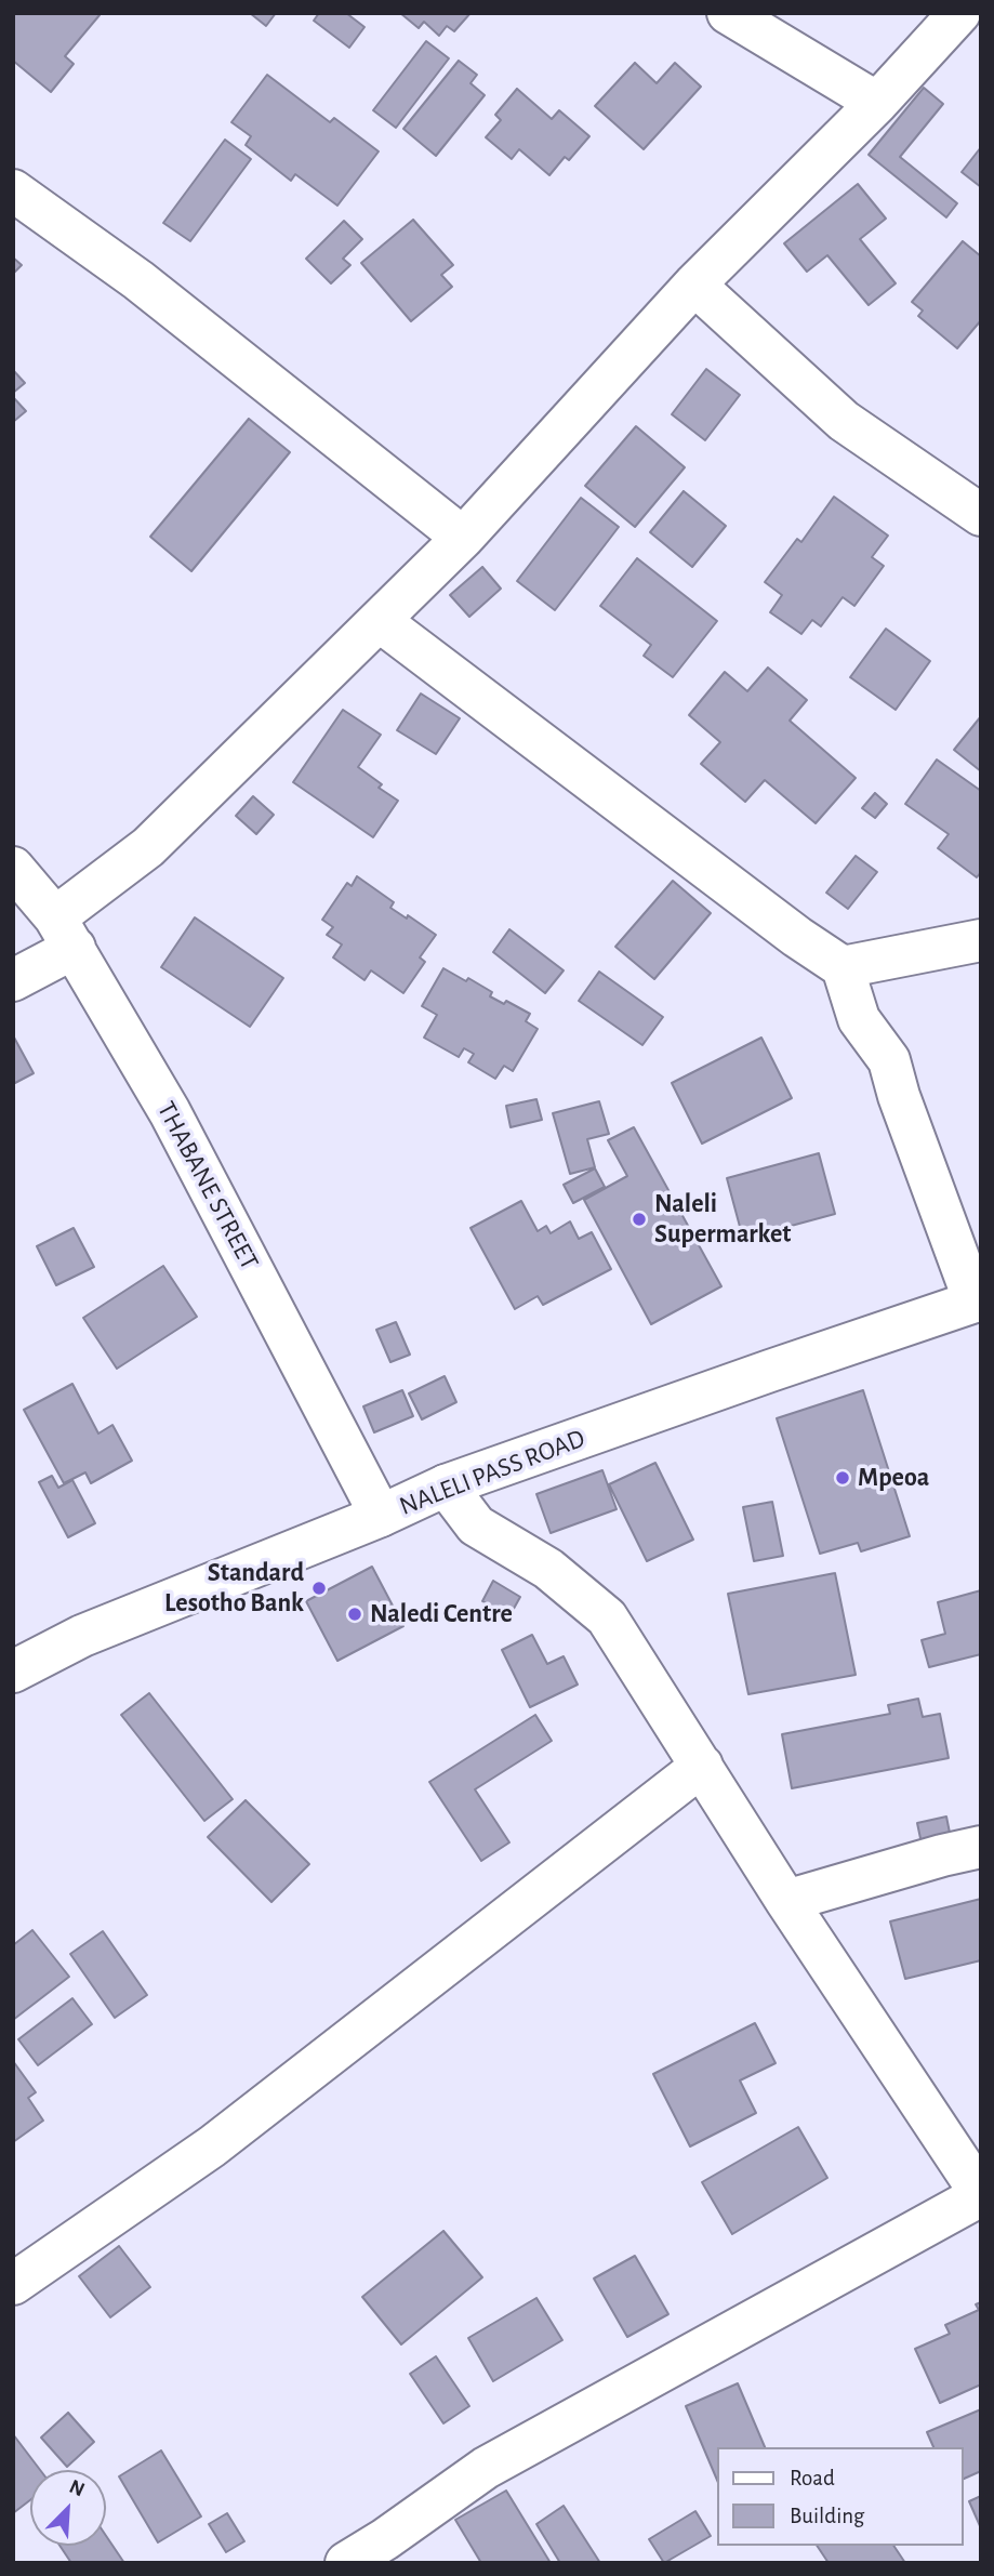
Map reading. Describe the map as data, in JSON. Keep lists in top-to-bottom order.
{
  "streets": {
    "street": ["THABANE STREET", "NALELI PASS ROAD"]
  },
  "crossings": [
    ["THABANE STREET", "NALELI PASS ROAD"]
  ],
  "places": [
    "Naleli Supermarket",
    "Mpeoa",
    "Standard Lesotho Bank",
    "Naledi Centre"
  ],
  "legend": ["Road", "Building"],
  "north": "top right"
}
